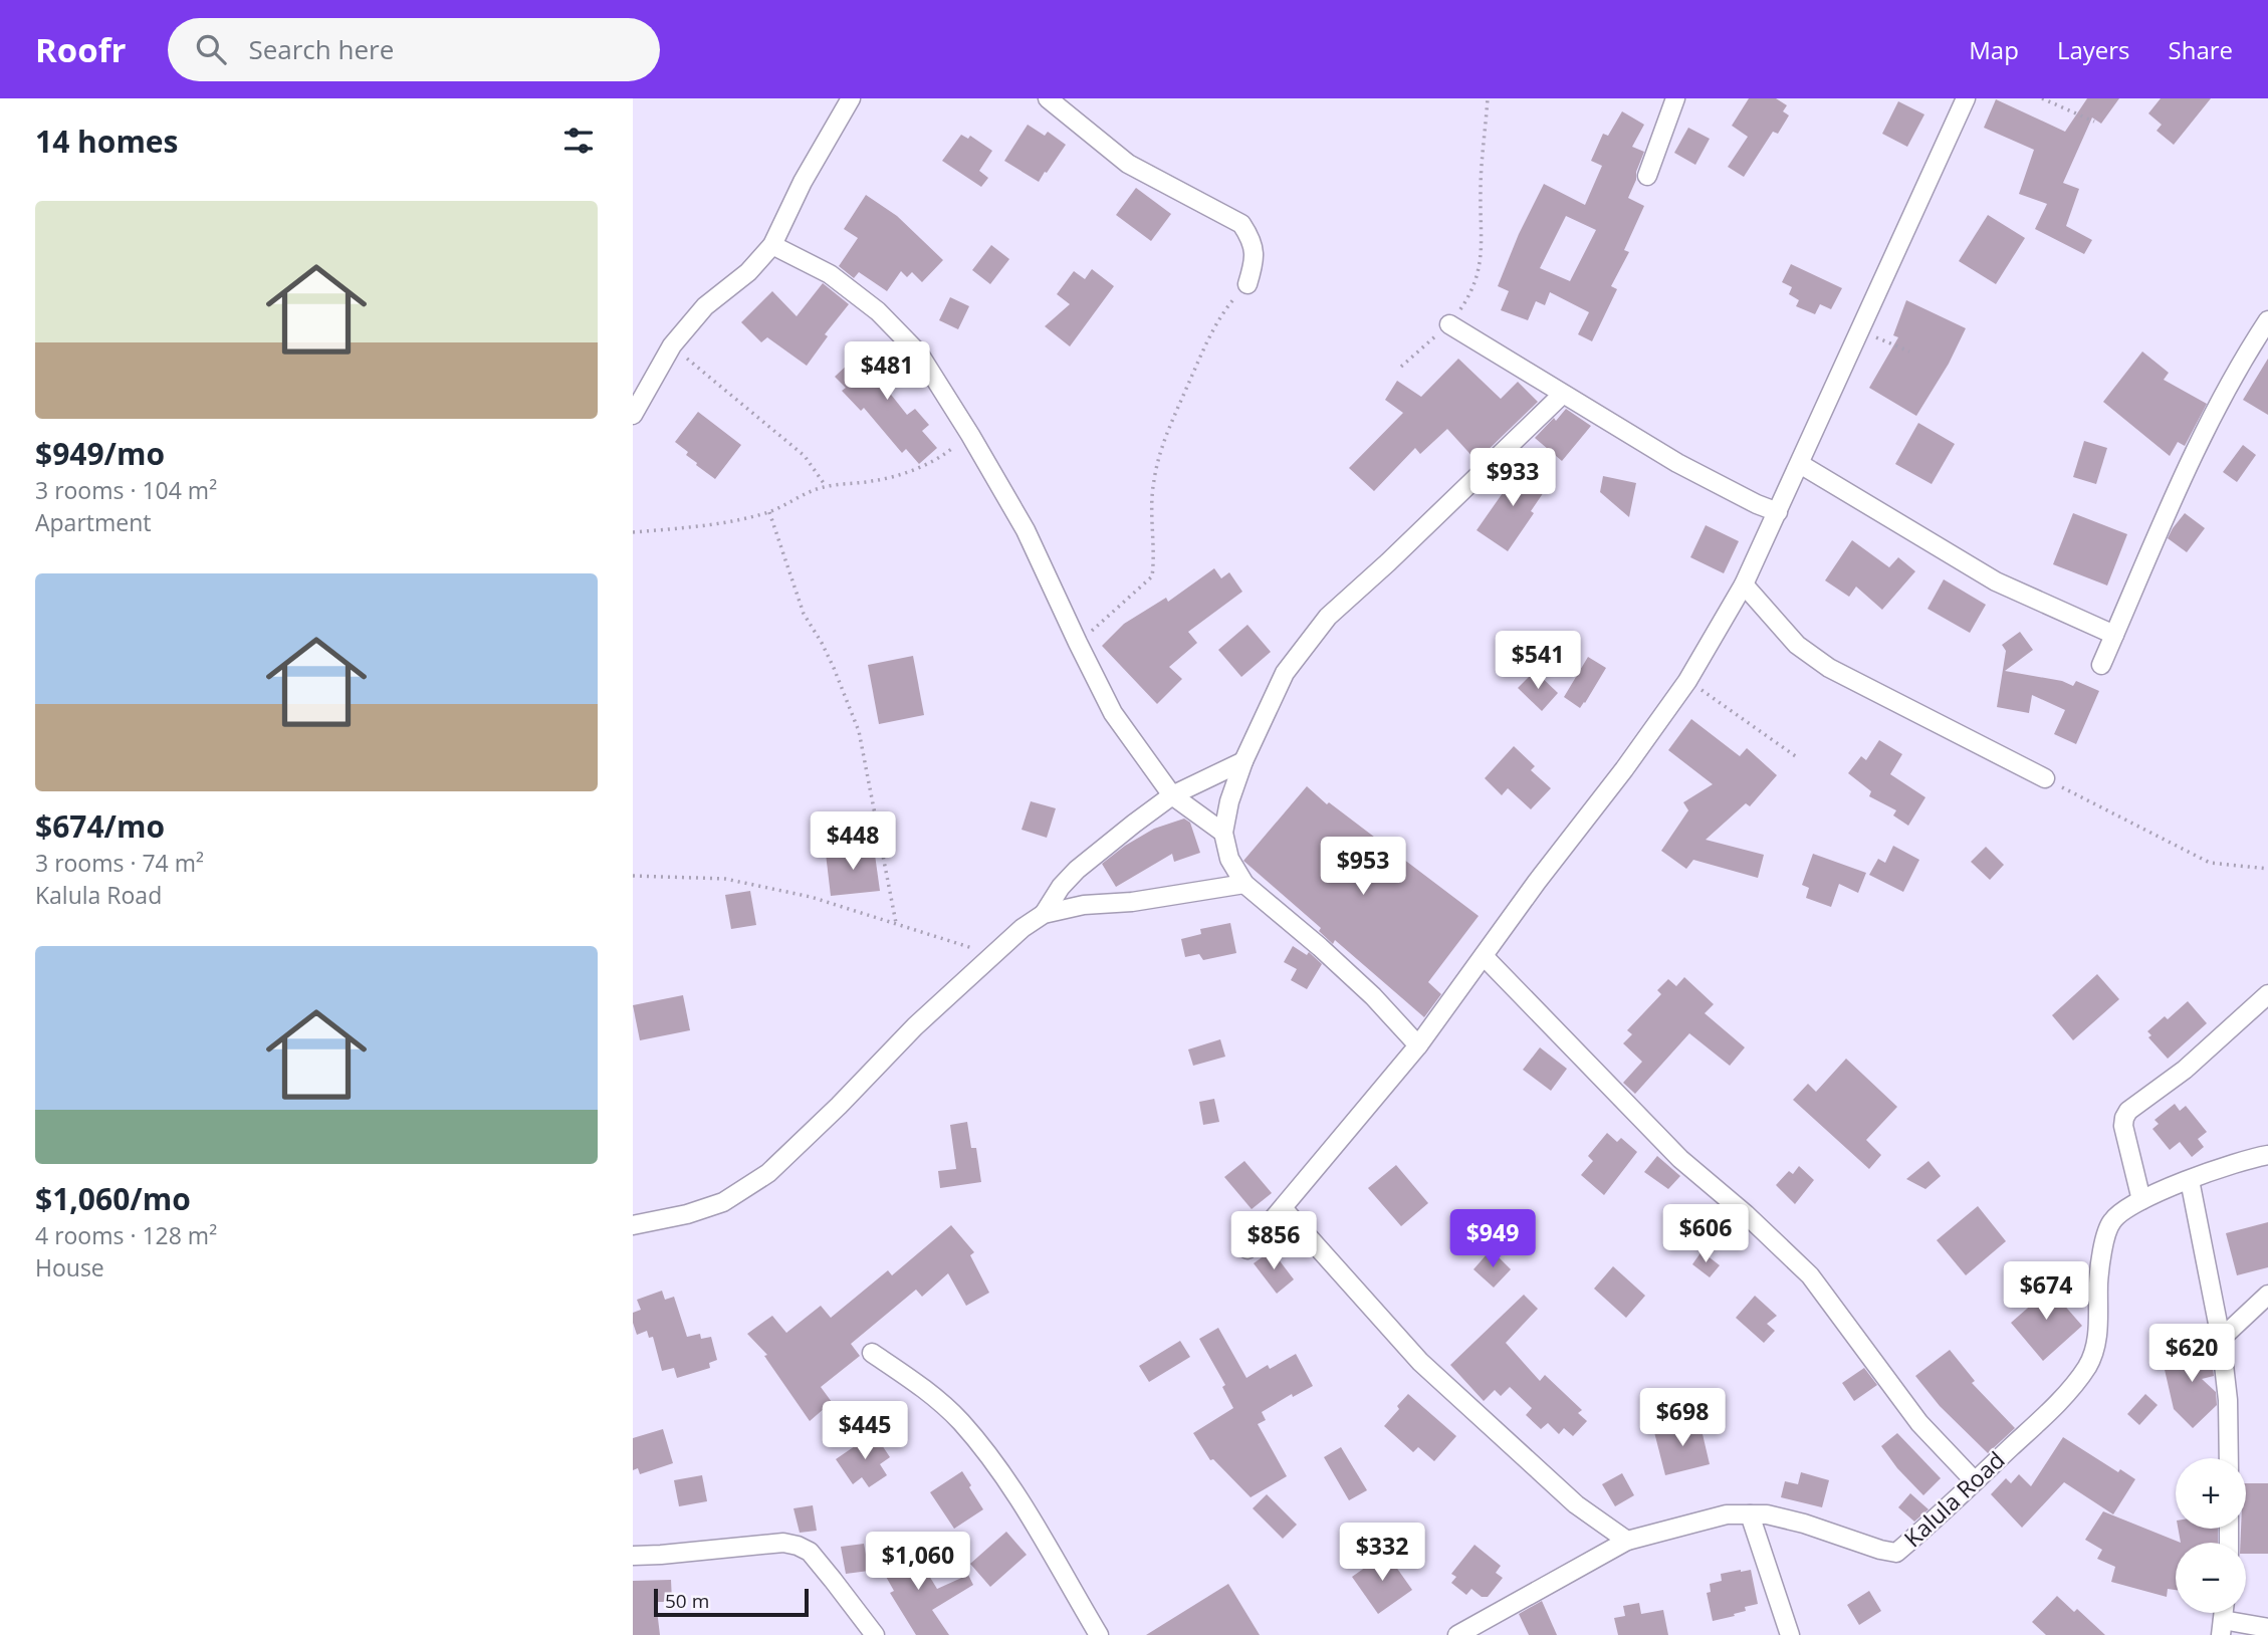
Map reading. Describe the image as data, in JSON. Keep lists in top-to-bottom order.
{
  "streets": {
    "street": ["Kalula Road"]
  },
  "scale_bar": "50 m",
  "page": {
    "header": "Roofr",
    "search": "Search here",
    "nav": ["Map", "Layers", "Share"],
    "heading": "14 homes",
    "list": [
      {
        "name": "$949/mo",
        "note": "3 rooms · 104 m² · Apartment"
      },
      {
        "name": "$674/mo",
        "note": "3 rooms · 74 m² · Kalula Road"
      },
      {
        "name": "$1,060/mo",
        "note": "4 rooms · 128 m² · House"
      }
    ],
    "price": [
      "$481",
      "$933",
      "$541",
      "$448",
      "$953",
      "$606",
      "$949",
      "$856",
      "$674",
      "$620",
      "$698",
      "$445",
      "$332",
      "$1,060"
    ],
    "map_buttons": ["+", "−"],
    "scale": "50 m"
  }
}
